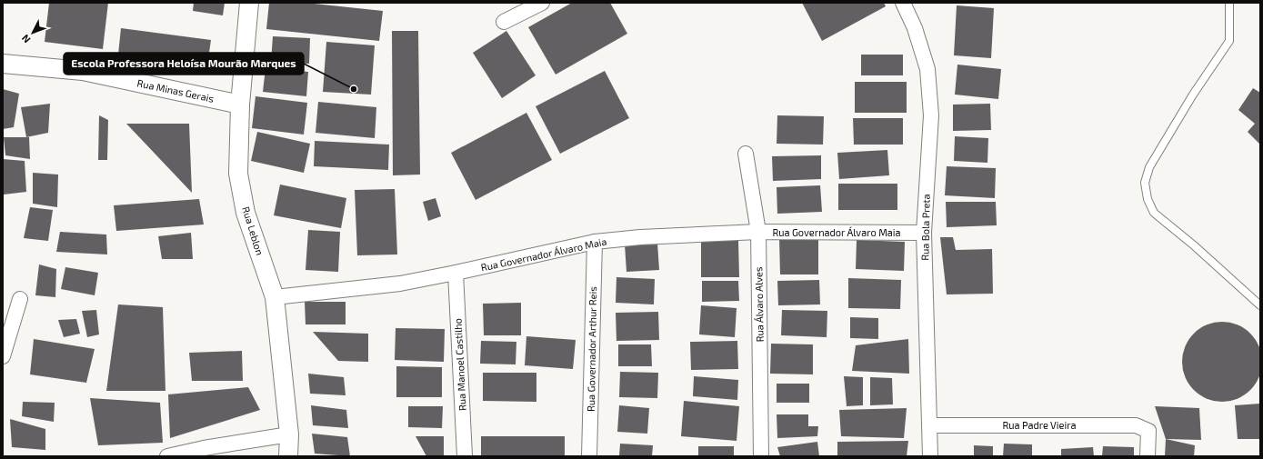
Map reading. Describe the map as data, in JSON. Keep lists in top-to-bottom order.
{
  "streets": {
    "street": [
      "Rua Minas Gerais",
      "Rua Bola Preta",
      "Rua Leblon",
      "Rua Governador Álvaro Maia",
      "Rua Álvaro Alves",
      "Rua Governador Arthur Reis",
      "Rua Manoel Castilho",
      "Rua Padre Vieira"
    ]
  },
  "crossings": [
    ["Rua Minas Gerais", "Rua Leblon"],
    ["Rua Bola Preta", "Rua Governador Álvaro Maia"],
    ["Rua Bola Preta", "Rua Padre Vieira"],
    ["Rua Leblon", "Rua Governador Álvaro Maia"],
    ["Rua Governador Álvaro Maia", "Rua Álvaro Alves"],
    ["Rua Governador Álvaro Maia", "Rua Governador Arthur Reis"],
    ["Rua Governador Álvaro Maia", "Rua Manoel Castilho"]
  ],
  "places": ["Escola Professora Heloísa Mourão Marques"],
  "north": "bottom left"
}
